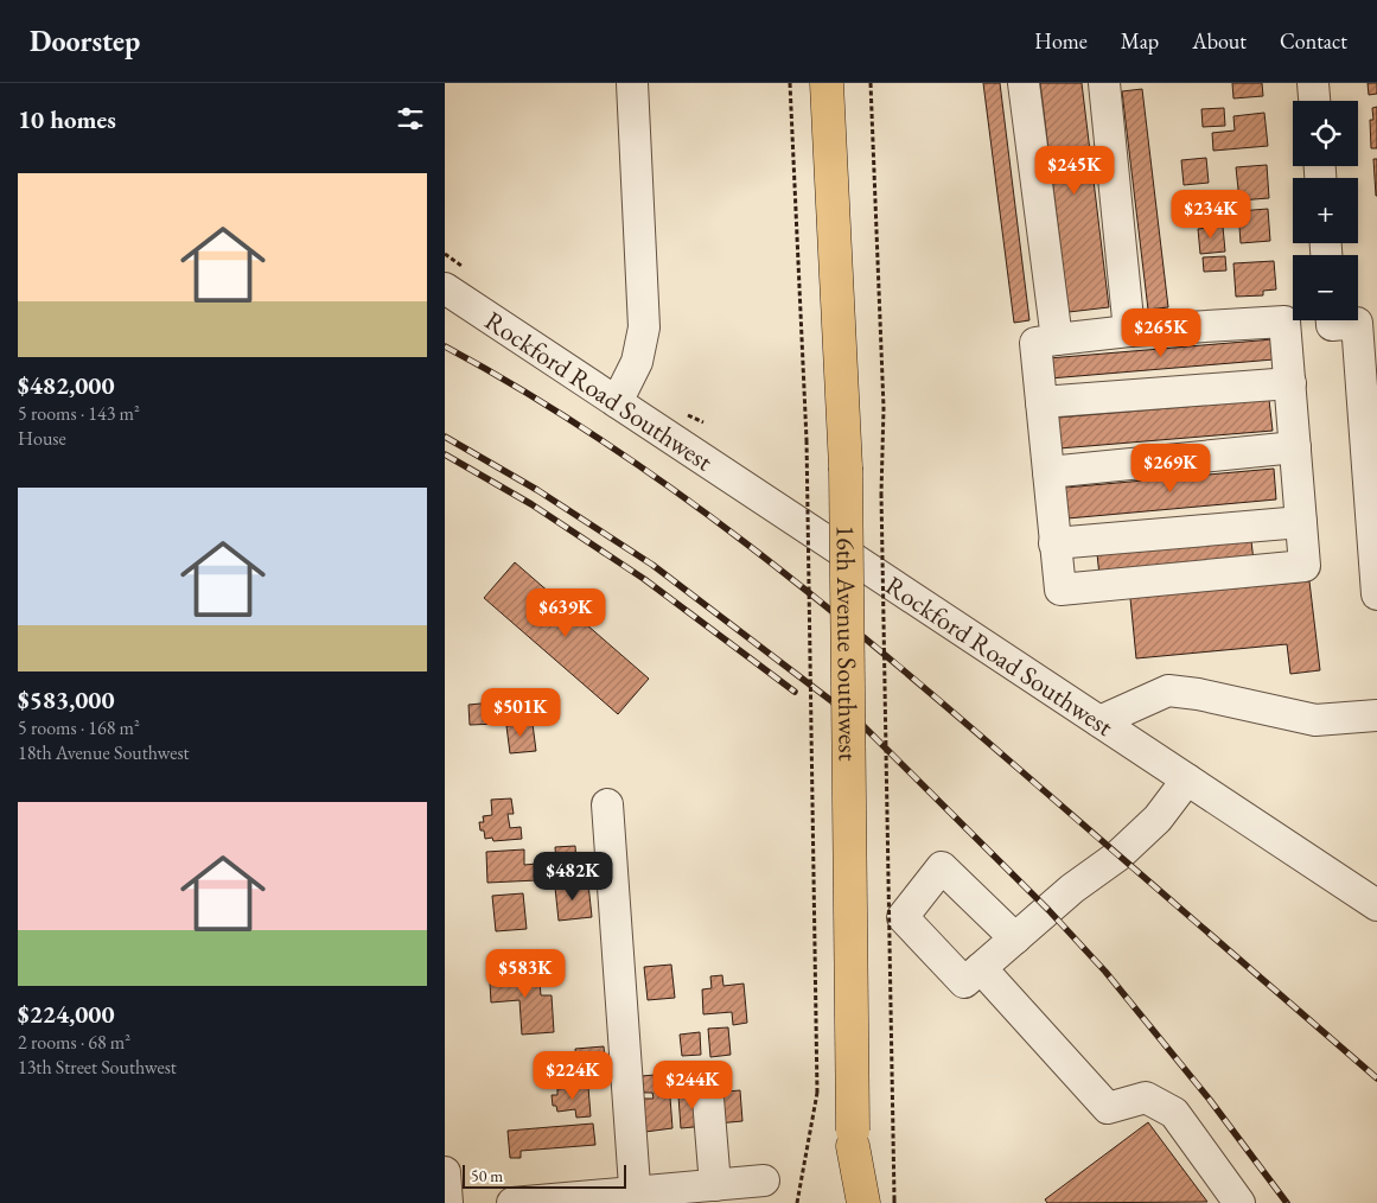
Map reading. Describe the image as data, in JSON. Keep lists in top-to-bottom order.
{
  "streets": {
    "main road": ["16th Avenue Southwest"],
    "street": ["Rockford Road Southwest"]
  },
  "scale_bar": "50 m",
  "page": {
    "header": "Doorstep",
    "nav": [
      "Home",
      "Map",
      "About",
      "Contact"
    ],
    "heading": "10 homes",
    "map_buttons": ["+", "−"],
    "price": [
      "$245K",
      "$234K",
      "$265K",
      "$269K",
      "$639K",
      "$501K",
      "$482K",
      "$583K",
      "$224K",
      "$244K"
    ],
    "list": [
      {
        "name": "$482,000",
        "note": "5 rooms · 143 m² · House"
      },
      {
        "name": "$583,000",
        "note": "5 rooms · 168 m² · 18th Avenue Southwest"
      },
      {
        "name": "$224,000",
        "note": "2 rooms · 68 m² · 13th Street Southwest"
      }
    ],
    "scale": "50 m"
  }
}
